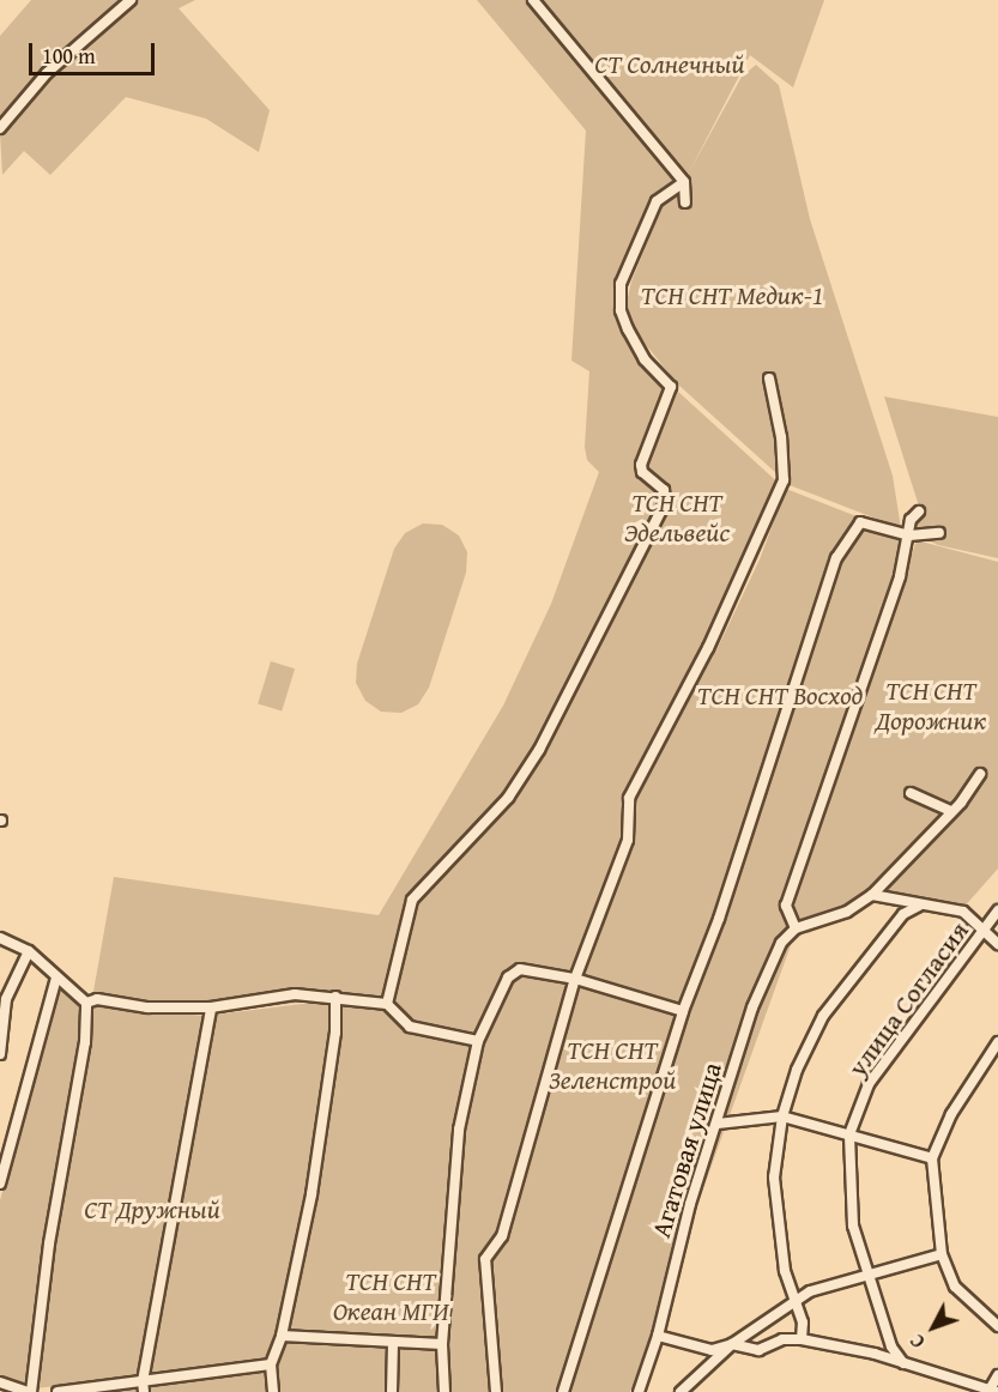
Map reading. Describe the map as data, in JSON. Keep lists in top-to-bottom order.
{
  "streets": {
    "street": ["улица Согласия", "Агатовая улица"]
  },
  "parks": [
    "СТ Солнечный",
    "ТСН СНТ Медик-1",
    "ТСН СНТ Эдельвейс",
    "ТСН СНТ Дорожник",
    "ТСН СНТ Восход",
    "ТСН СНТ Зеленстрой",
    "СТ Дружный",
    "ТСН СНТ Океан МГИ"
  ],
  "scale_bar": "100 m",
  "north": "bottom left"
}
